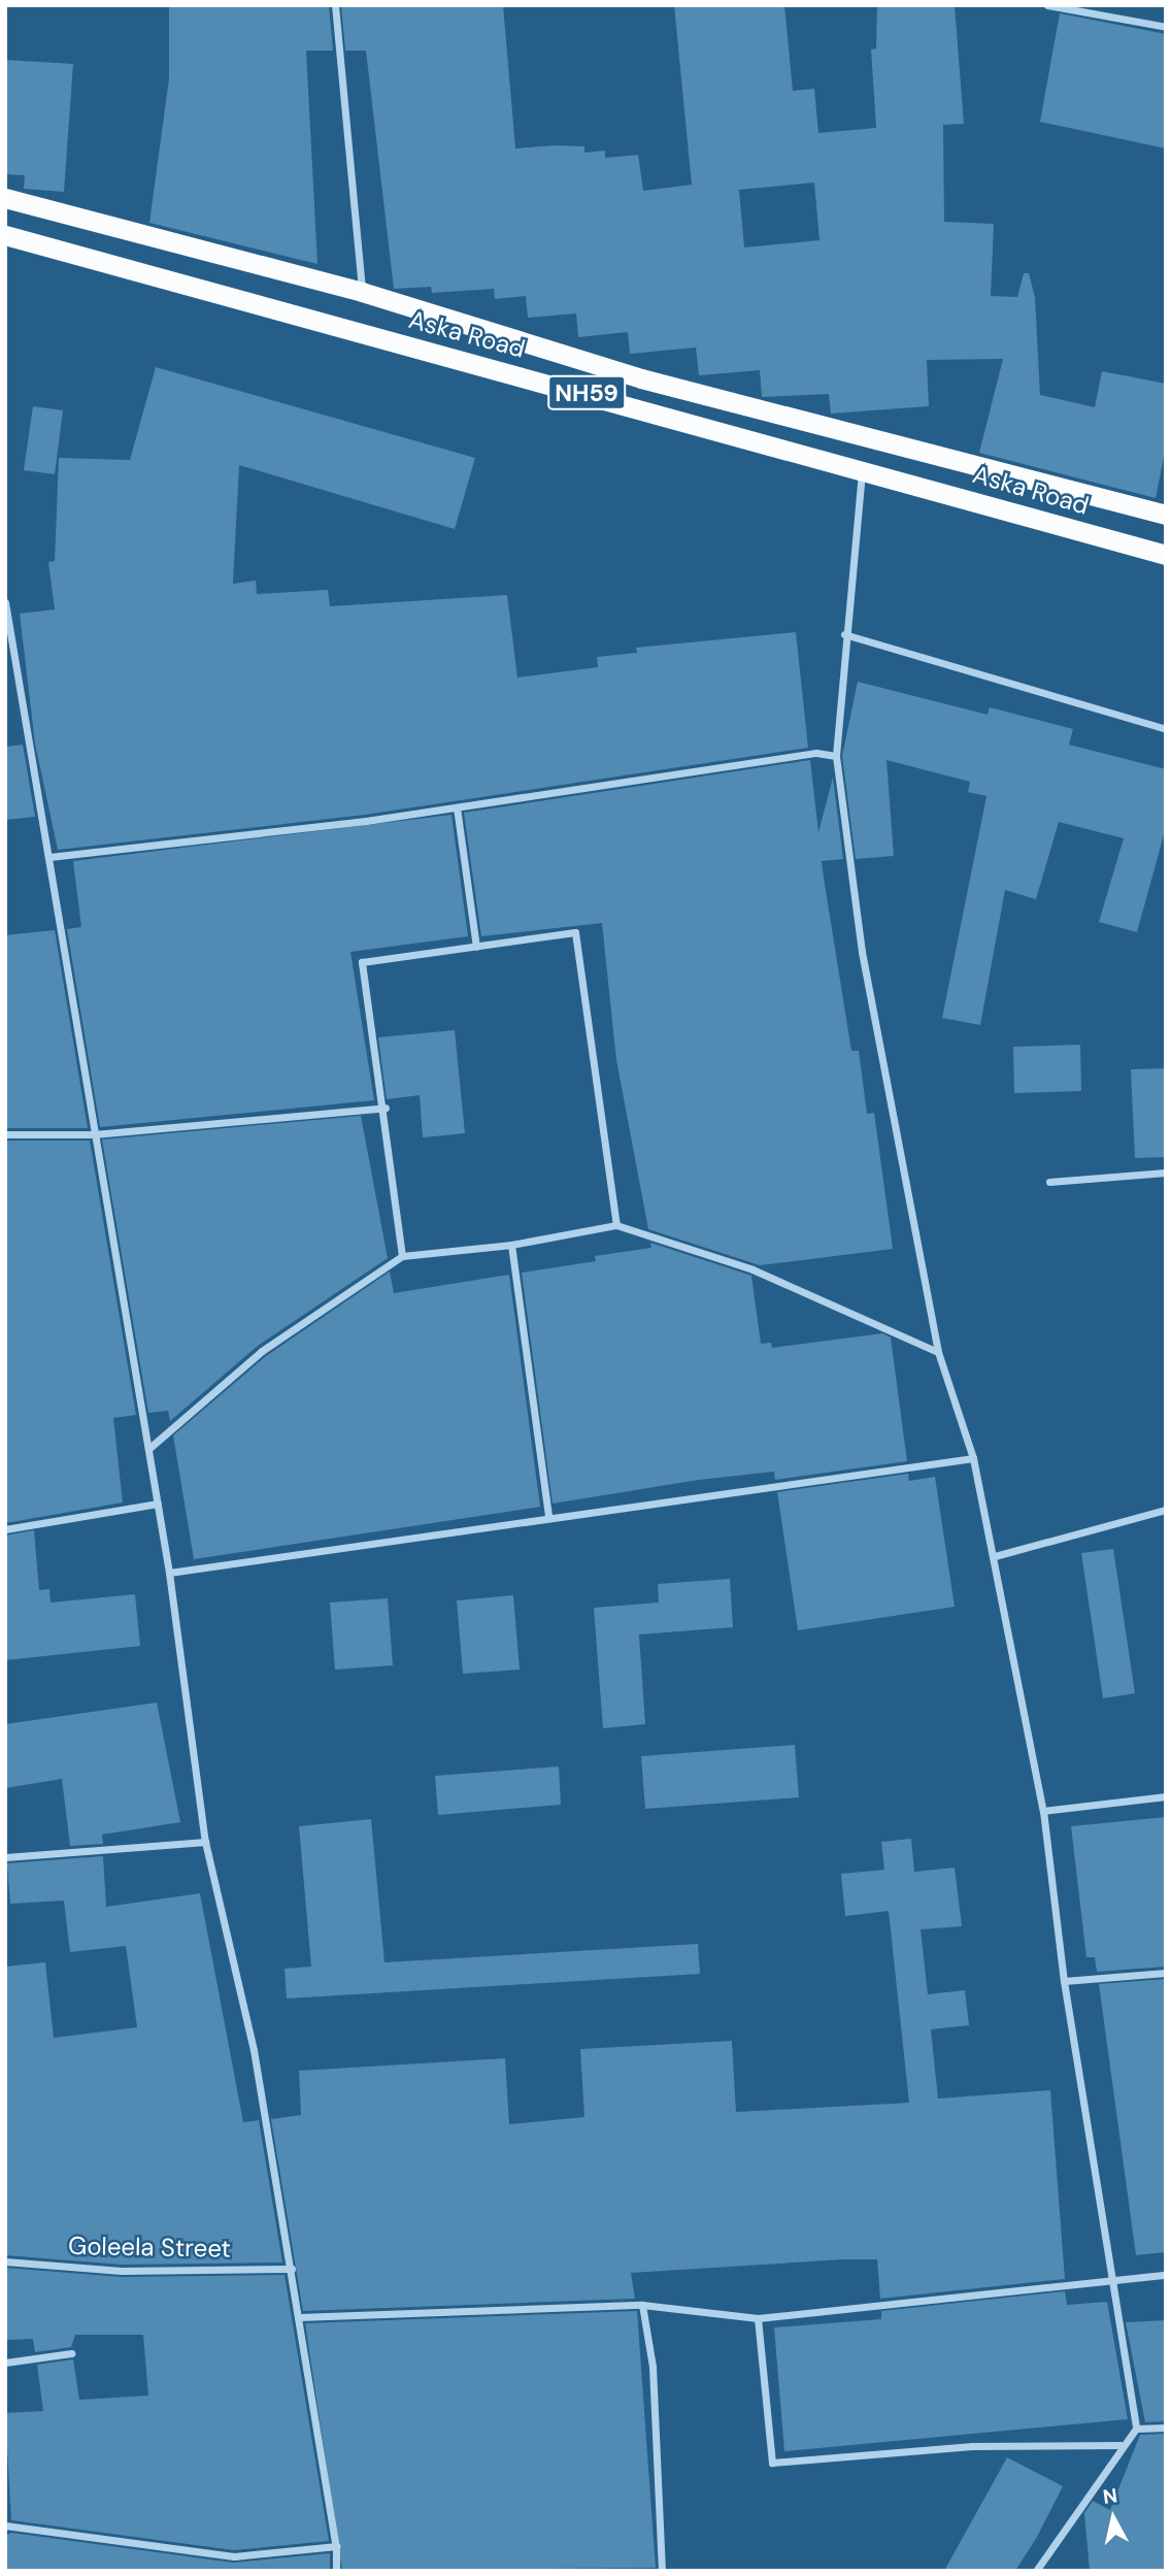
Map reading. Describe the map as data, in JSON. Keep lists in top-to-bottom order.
{
  "streets": {
    "highway": ["Aska Road", "NH59"],
    "street": ["Goleela Street"]
  },
  "north": "top"
}
